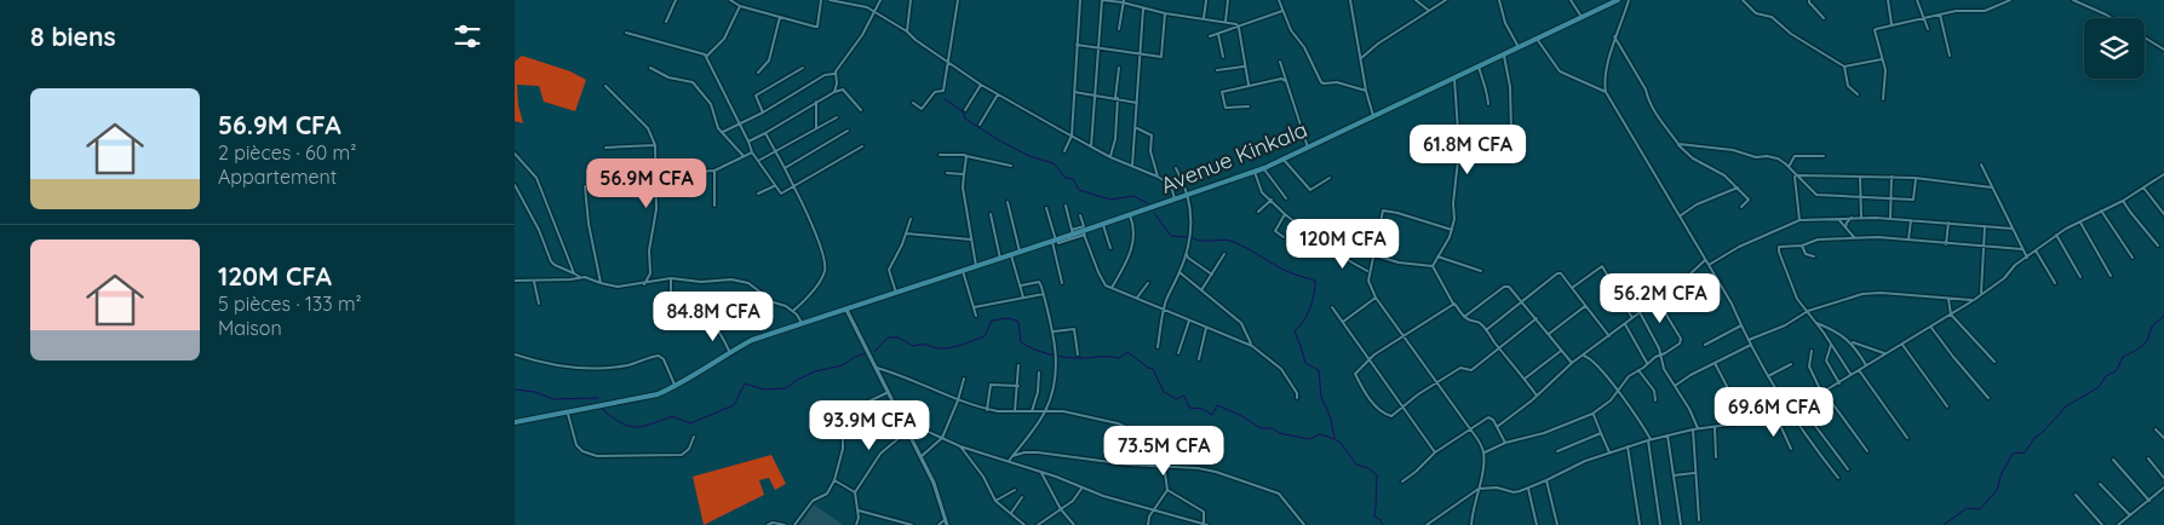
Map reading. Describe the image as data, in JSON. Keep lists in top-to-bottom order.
{
  "streets": {
    "main road": ["Avenue Kinkala"]
  },
  "page": {
    "heading": "8 biens",
    "list": [
      {
        "name": "56.9M CFA",
        "note": "2 pièces · 60 m² · Appartement"
      },
      {
        "name": "120M CFA",
        "note": "5 pièces · 133 m² · Maison"
      }
    ],
    "price": [
      "61.8M CFA",
      "56.9M CFA",
      "120M CFA",
      "56.2M CFA",
      "84.8M CFA",
      "69.6M CFA",
      "93.9M CFA",
      "73.5M CFA"
    ]
  }
}
